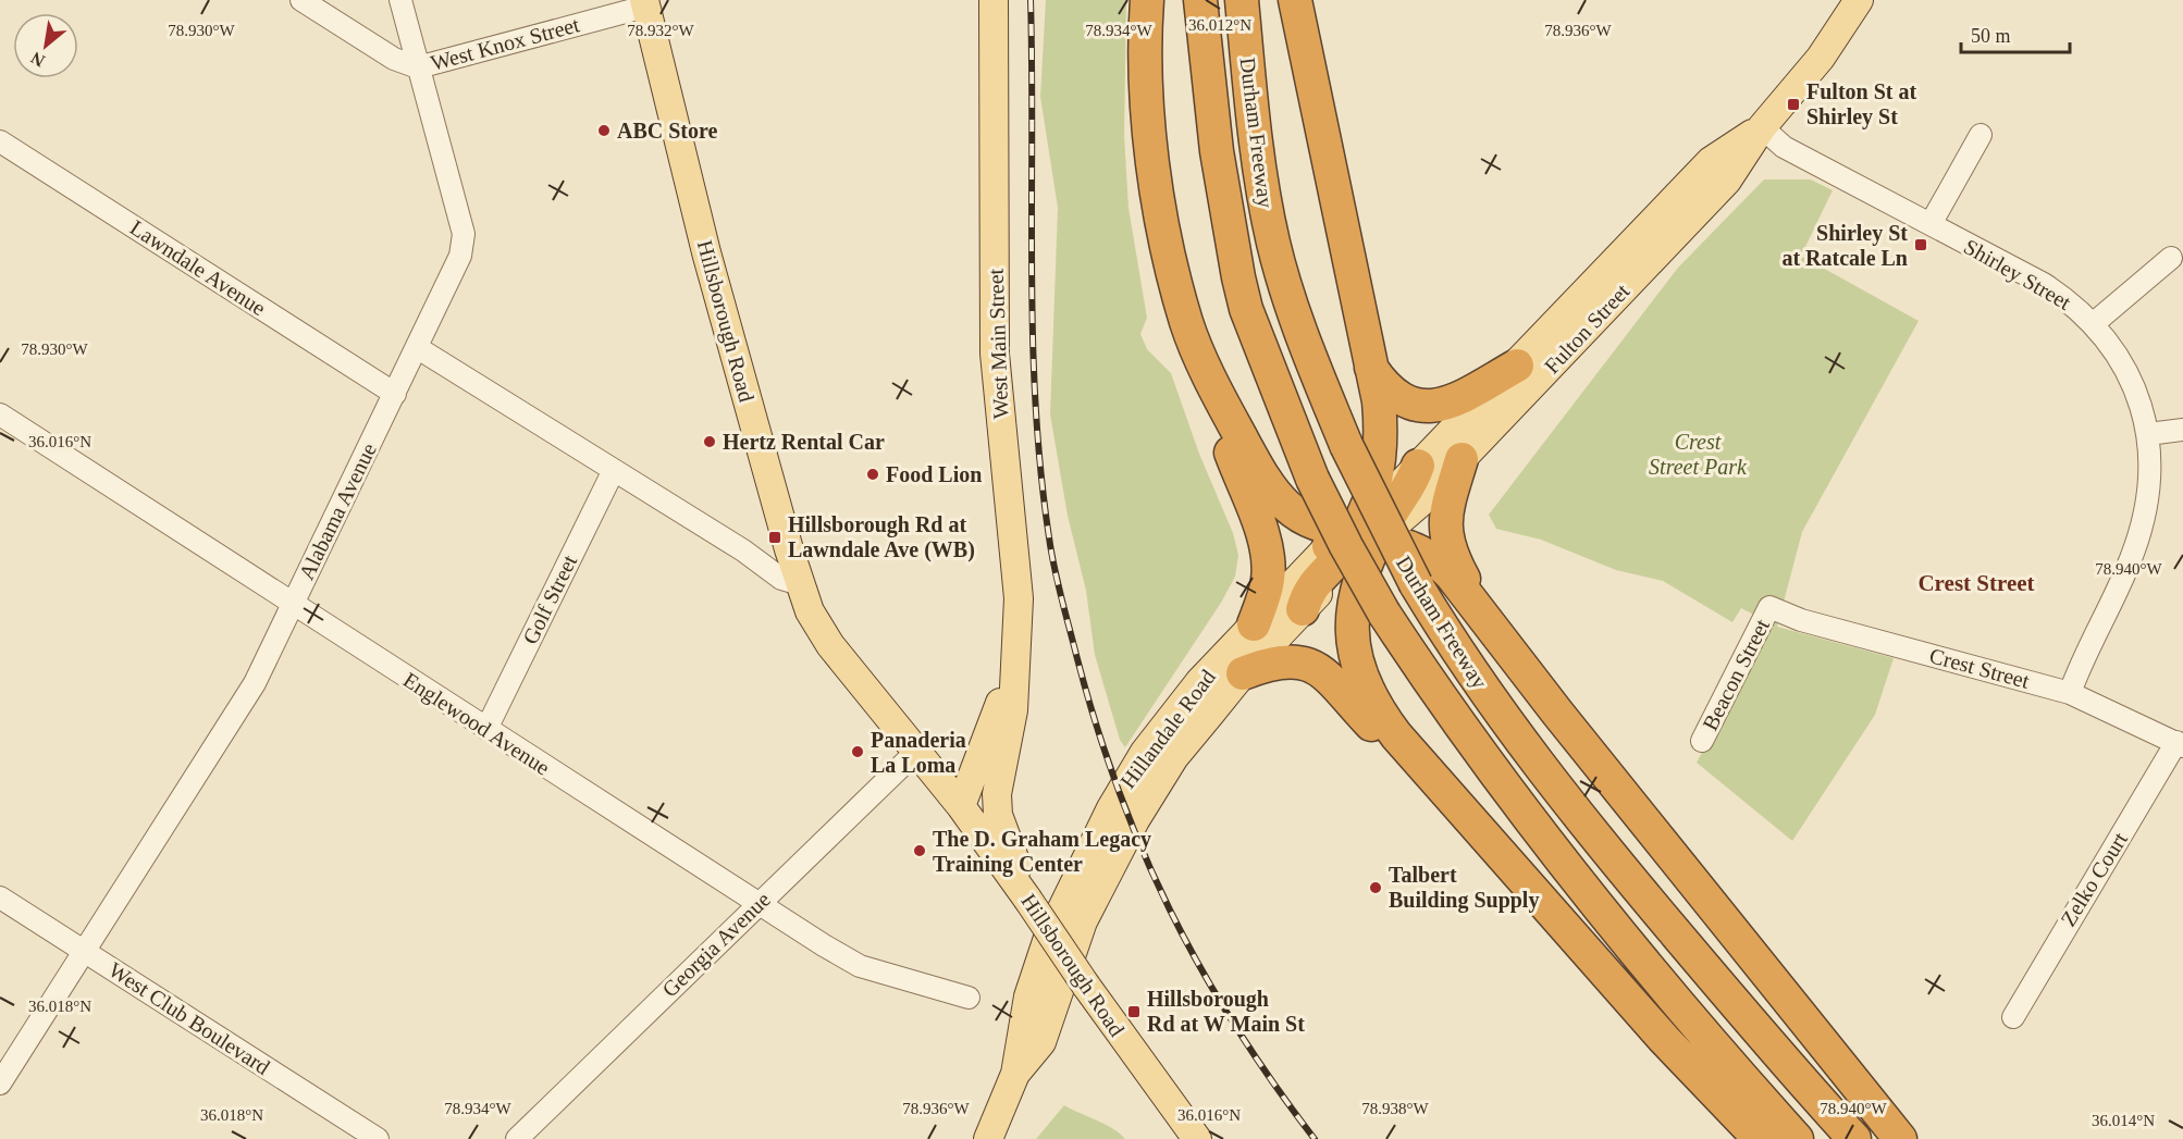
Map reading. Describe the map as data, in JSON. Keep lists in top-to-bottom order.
{
  "streets": {
    "highway": ["Durham Freeway"],
    "main road": [
      "Hillsborough Road",
      "Fulton Street",
      "West Main Street",
      "Hillandale Road"
    ],
    "street": [
      "West Knox Street",
      "Lawndale Avenue",
      "Shirley Street",
      "Alabama Avenue",
      "Golf Street",
      "Crest Street",
      "Beacon Street",
      "Englewood Avenue",
      "Zelko Court",
      "Georgia Avenue",
      "West Club Boulevard"
    ]
  },
  "crossings": [
    ["West Knox Street", "Hillsborough Road"],
    ["West Knox Street", "Alabama Avenue"],
    ["Lawndale Avenue", "Alabama Avenue"],
    ["Shirley Street", "Fulton Street"],
    ["Shirley Street", "Crest Street"],
    ["Hillsborough Road", "West Main Street"],
    ["Hillsborough Road", "Georgia Avenue"],
    ["Fulton Street", "Hillandale Road"],
    ["Alabama Avenue", "Englewood Avenue"],
    ["Alabama Avenue", "West Club Boulevard"],
    ["Golf Street", "Englewood Avenue"],
    ["Crest Street", "Beacon Street"],
    ["Crest Street", "Zelko Court"],
    ["Englewood Avenue", "Georgia Avenue"]
  ],
  "districts": ["Crest Street"],
  "parks": ["Crest Street Park"],
  "places": {
    "transit": [
      "Fulton St at Shirley St",
      "Shirley St at Ratcale Ln",
      "Hillsborough Rd at Lawndale Ave (WB)",
      "Hillsborough Rd at W Main St"
    ],
    "other": [
      "ABC Store",
      "Hertz Rental Car",
      "Food Lion",
      "Panaderia La Loma",
      "The D. Graham Legacy Training Center",
      "Talbert Building Supply"
    ]
  },
  "scale_bar": "50 m",
  "north": "bottom left",
  "coordinates": [
    "36.012°N",
    "78.930°W",
    "78.932°W",
    "78.934°W",
    "78.936°W",
    "36.016°N",
    "78.940°W",
    "36.018°N",
    "78.938°W",
    "36.014°N"
  ]
}
